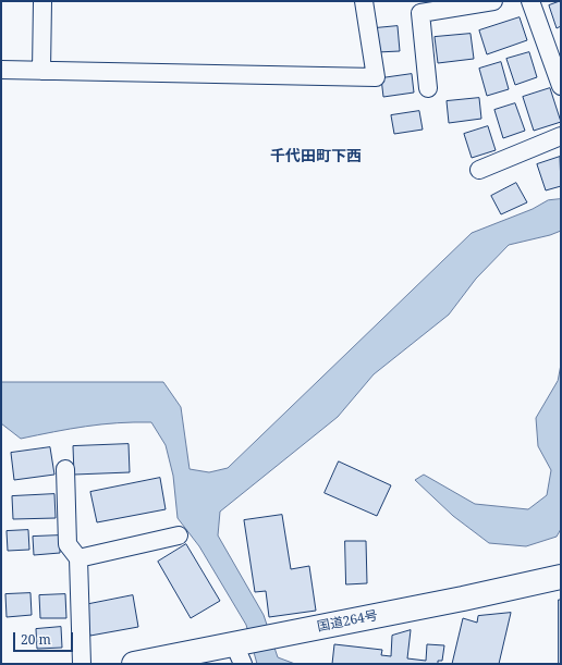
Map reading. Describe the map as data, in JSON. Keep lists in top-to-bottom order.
{
  "streets": {
    "highway": ["国道264号"]
  },
  "districts": ["千代田町下西"],
  "scale_bar": "20 m"
}
